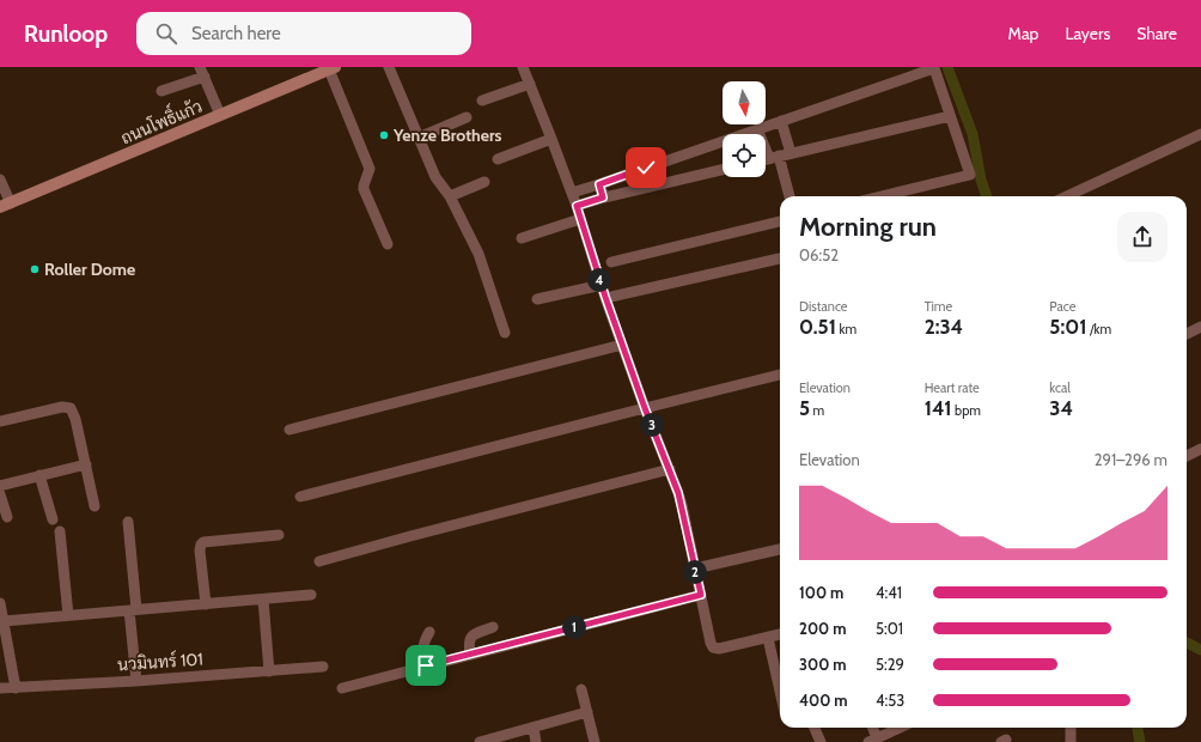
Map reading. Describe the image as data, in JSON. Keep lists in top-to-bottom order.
{
  "streets": {
    "street": ["ถนนโพธิ์แก้ว", "นวมินทร์ 101"]
  },
  "places": ["Yenze Brothers", "Roller Dome"],
  "north": "bottom",
  "page": {
    "header": "Runloop",
    "search": "Search here",
    "nav": ["Map", "Layers", "Share"],
    "heading": ["Morning run", "06:52"],
    "pins": [
      "4",
      "3",
      "2",
      "1"
    ],
    "stats": [
      ["Distance", "0.51 km"],
      ["Time", "2:34"],
      ["Pace", "5:01 /km"],
      ["Elevation", "5 m"],
      ["Heart rate", "141 bpm"],
      ["kcal", "34"]
    ],
    "chart": ["Elevation", "291–296 m"],
    "list": [
      {
        "name": "100 m",
        "note": "4:41"
      },
      {
        "name": "200 m",
        "note": "5:01"
      },
      {
        "name": "300 m",
        "note": "5:29"
      },
      {
        "name": "400 m",
        "note": "4:53"
      }
    ]
  }
}
